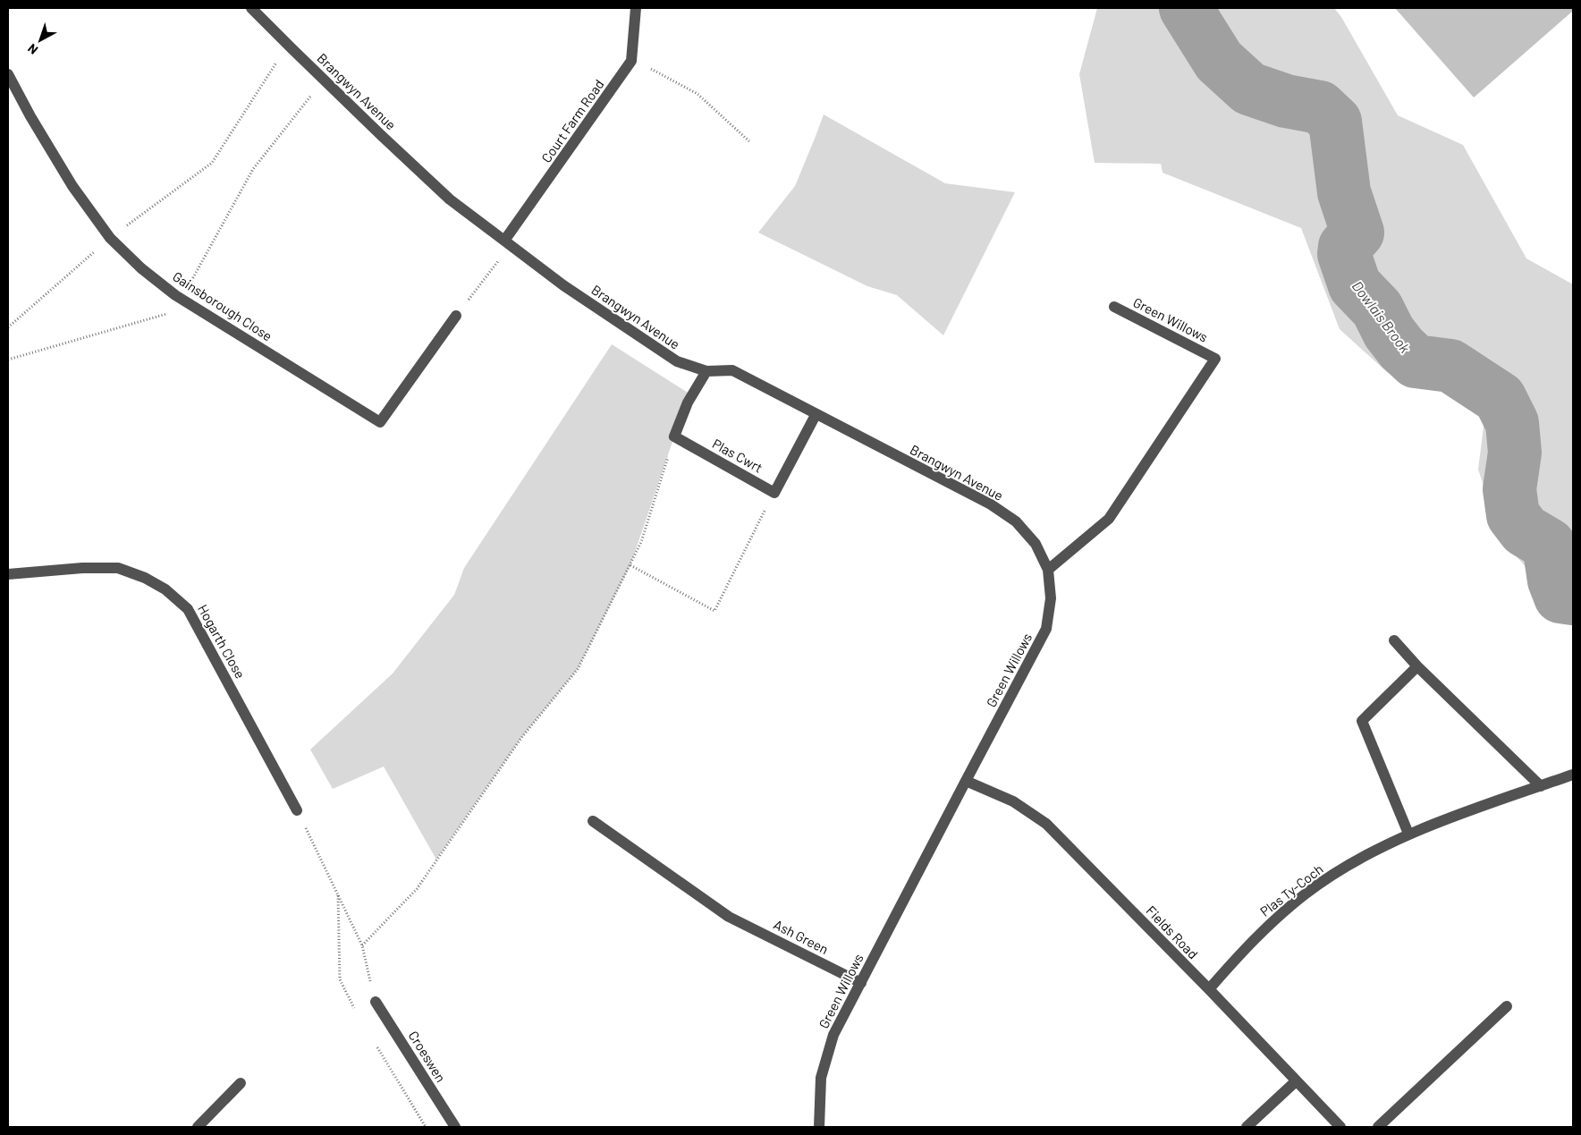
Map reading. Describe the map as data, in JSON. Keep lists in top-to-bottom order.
{
  "streets": {
    "street": [
      "Brangwyn Avenue",
      "Court Farm Road",
      "Gainsborough Close",
      "Green Willows",
      "Plas Cwrt",
      "Hogarth Close",
      "Plas Ty-Coch",
      "Fields Road",
      "Ash Green",
      "Croeswen"
    ]
  },
  "crossings": [
    ["Brangwyn Avenue", "Court Farm Road"],
    ["Brangwyn Avenue", "Green Willows"],
    ["Green Willows", "Fields Road"],
    ["Green Willows", "Ash Green"],
    ["Plas Ty-Coch", "Fields Road"]
  ],
  "water": ["Dowlais Brook"],
  "north": "bottom left"
}
